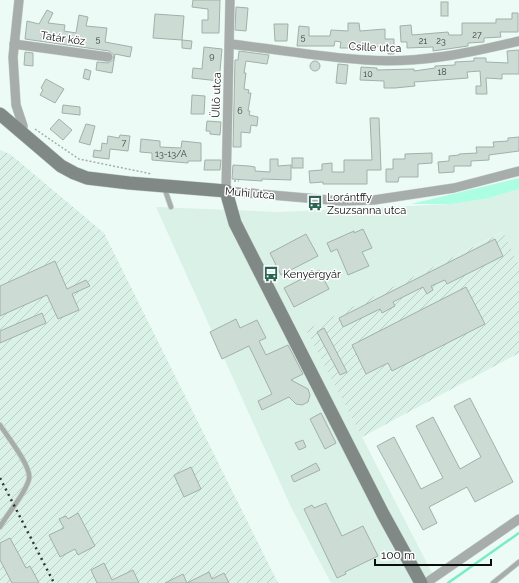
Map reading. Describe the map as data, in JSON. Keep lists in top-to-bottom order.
{
  "streets": {
    "main road": ["Muhi utca"],
    "street": ["Tatár köz", "Csille utca", "Üllő utca"]
  },
  "crossings": [
    ["Csille utca", "Üllő utca"],
    ["Üllő utca", "Muhi utca"]
  ],
  "places": {
    "bus stop": ["Lorántffy Zsuzsanna utca", "Kenyérgyár"]
  },
  "house_numbers": [
    "27",
    "5",
    "5",
    "21",
    "23",
    "9",
    "18",
    "10",
    "6",
    "7",
    "13-13/A"
  ],
  "scale_bar": "100 m"
}
